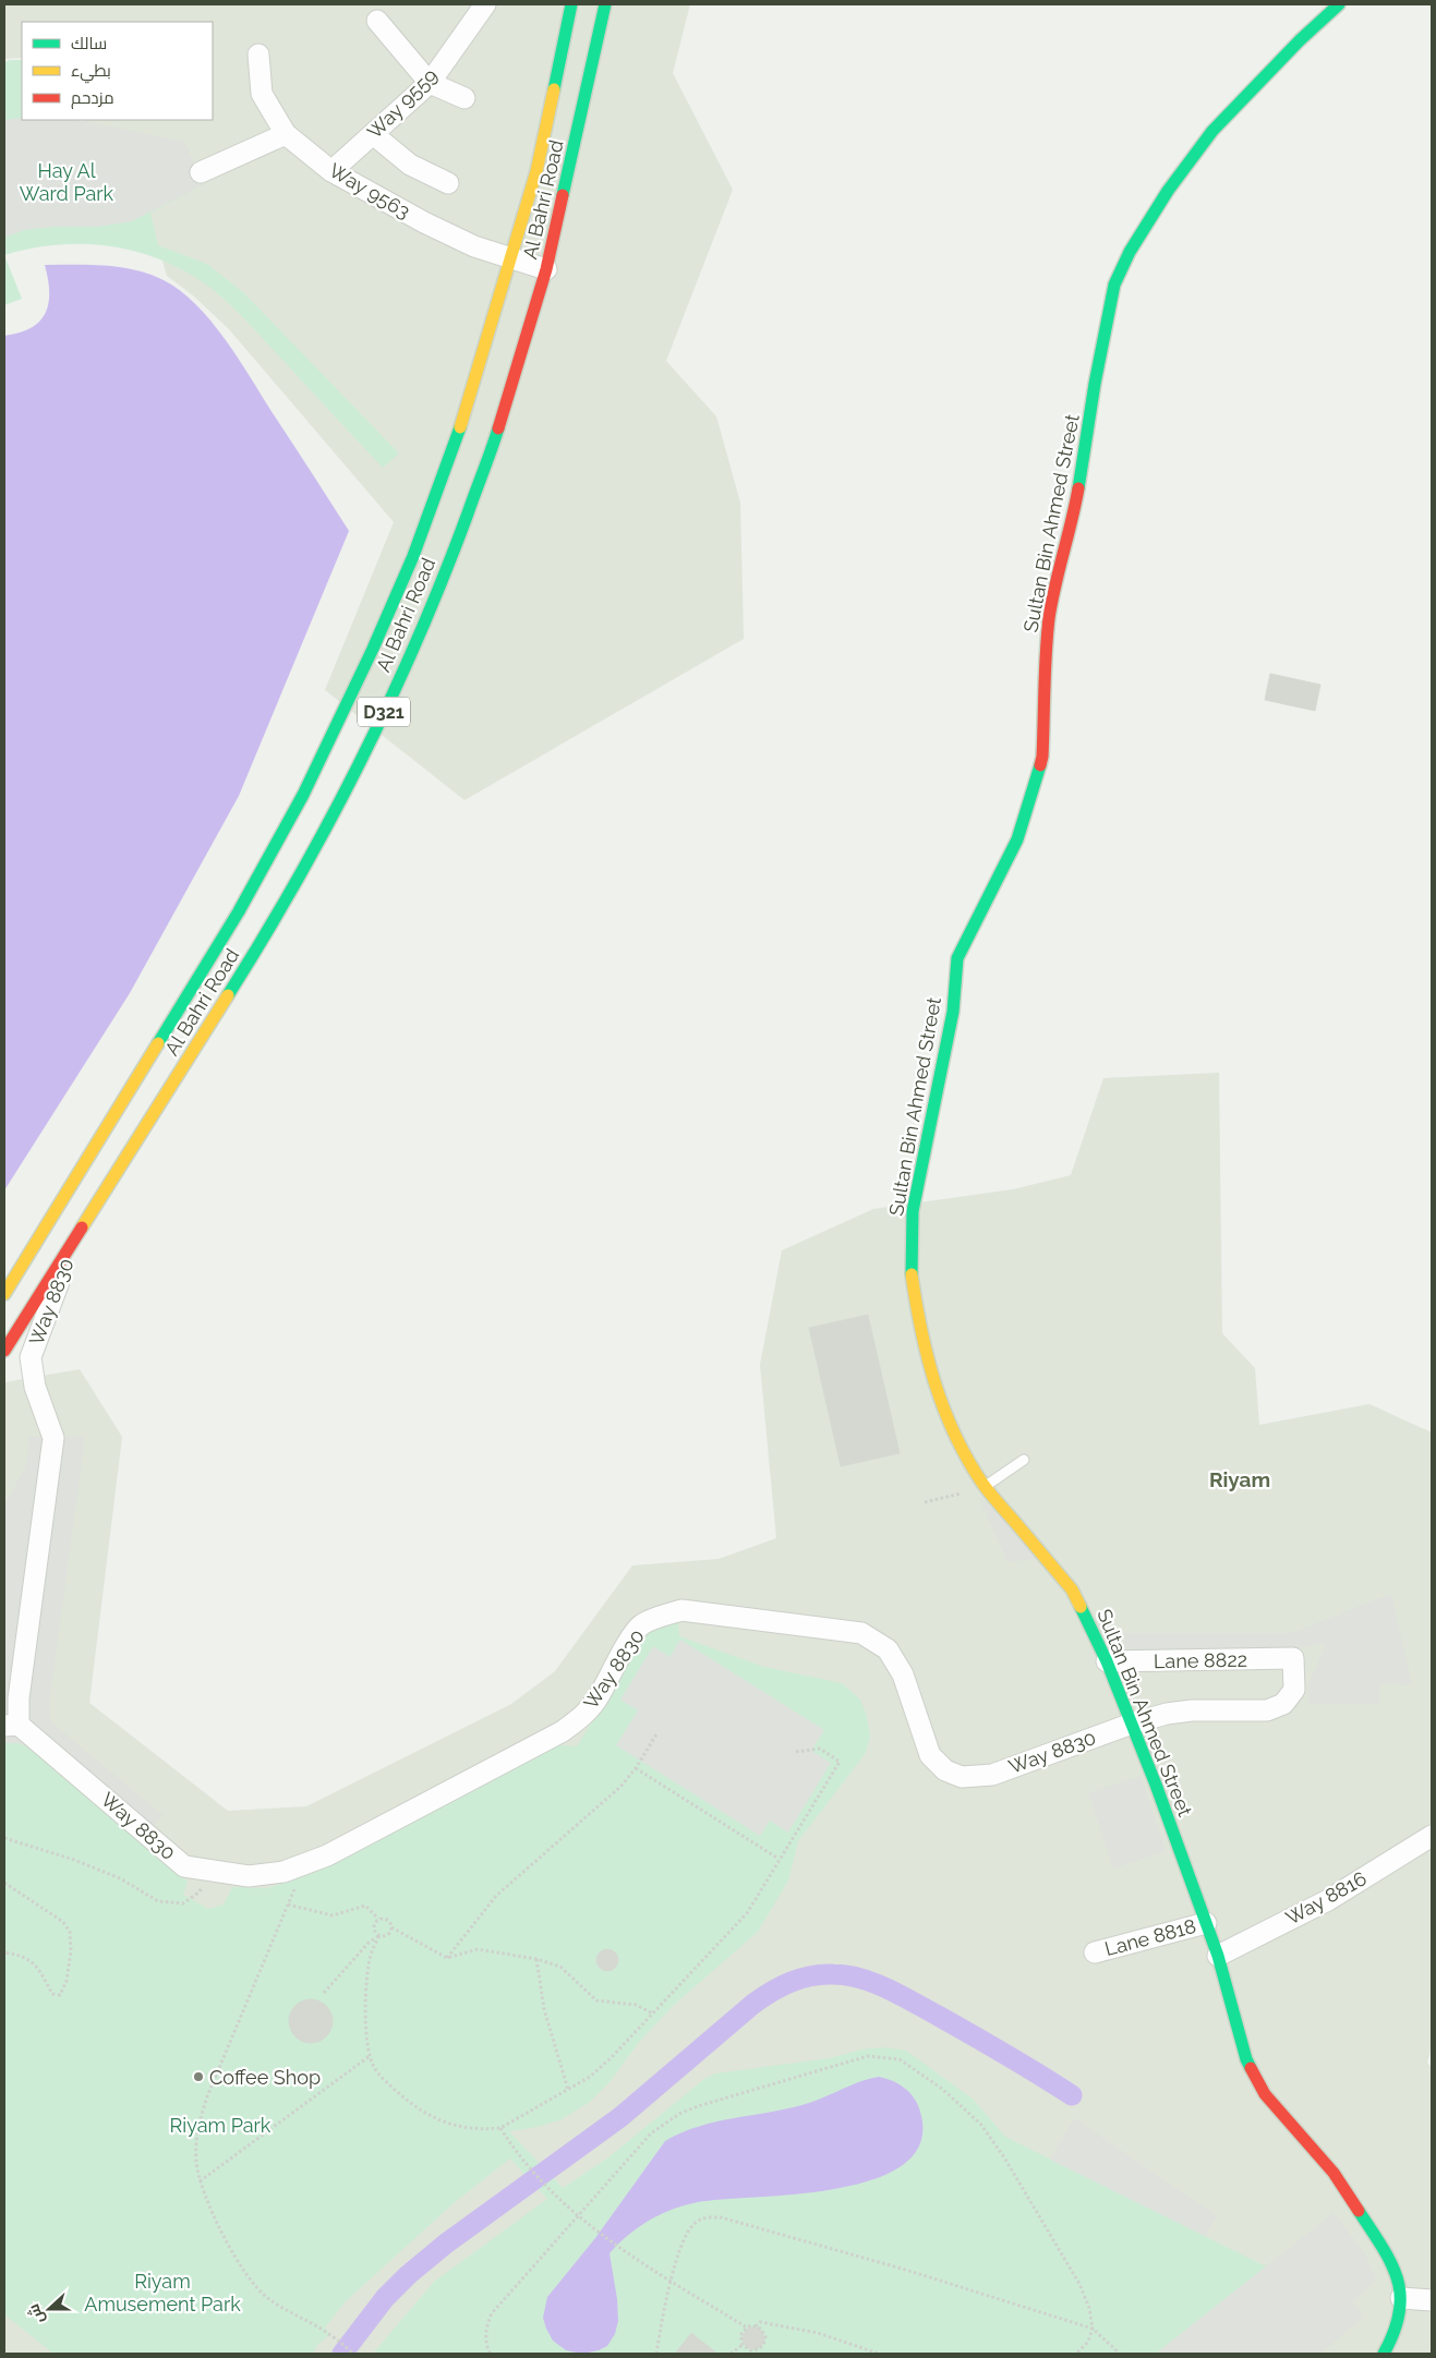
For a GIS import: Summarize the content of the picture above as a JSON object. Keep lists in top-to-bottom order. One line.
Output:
{"streets":{"main road":["Al Bahri Road","Sultan Bin Ahmed Street","D321"],"street":["Way 9559","Way 9563","Way 8830","Lane 8822","Way 8816","Lane 8818"]},"crossings":[["Way 9559","Way 9563"],["Way 9563","Al Bahri Road"],["Al Bahri Road","Way 8830"],["Sultan Bin Ahmed Street","Way 8830"],["Sultan Bin Ahmed Street","Lane 8822"],["Sultan Bin Ahmed Street","Way 8816"],["Sultan Bin Ahmed Street","Lane 8818"],["Way 8830","Lane 8822"]],"districts":["Riyam"],"parks":["Hay Al Ward Park","Riyam Park","Riyam Amusement Park"],"places":["Coffee Shop"],"legend":["سالك","بطيء","مزدحم"],"north":"left"}
